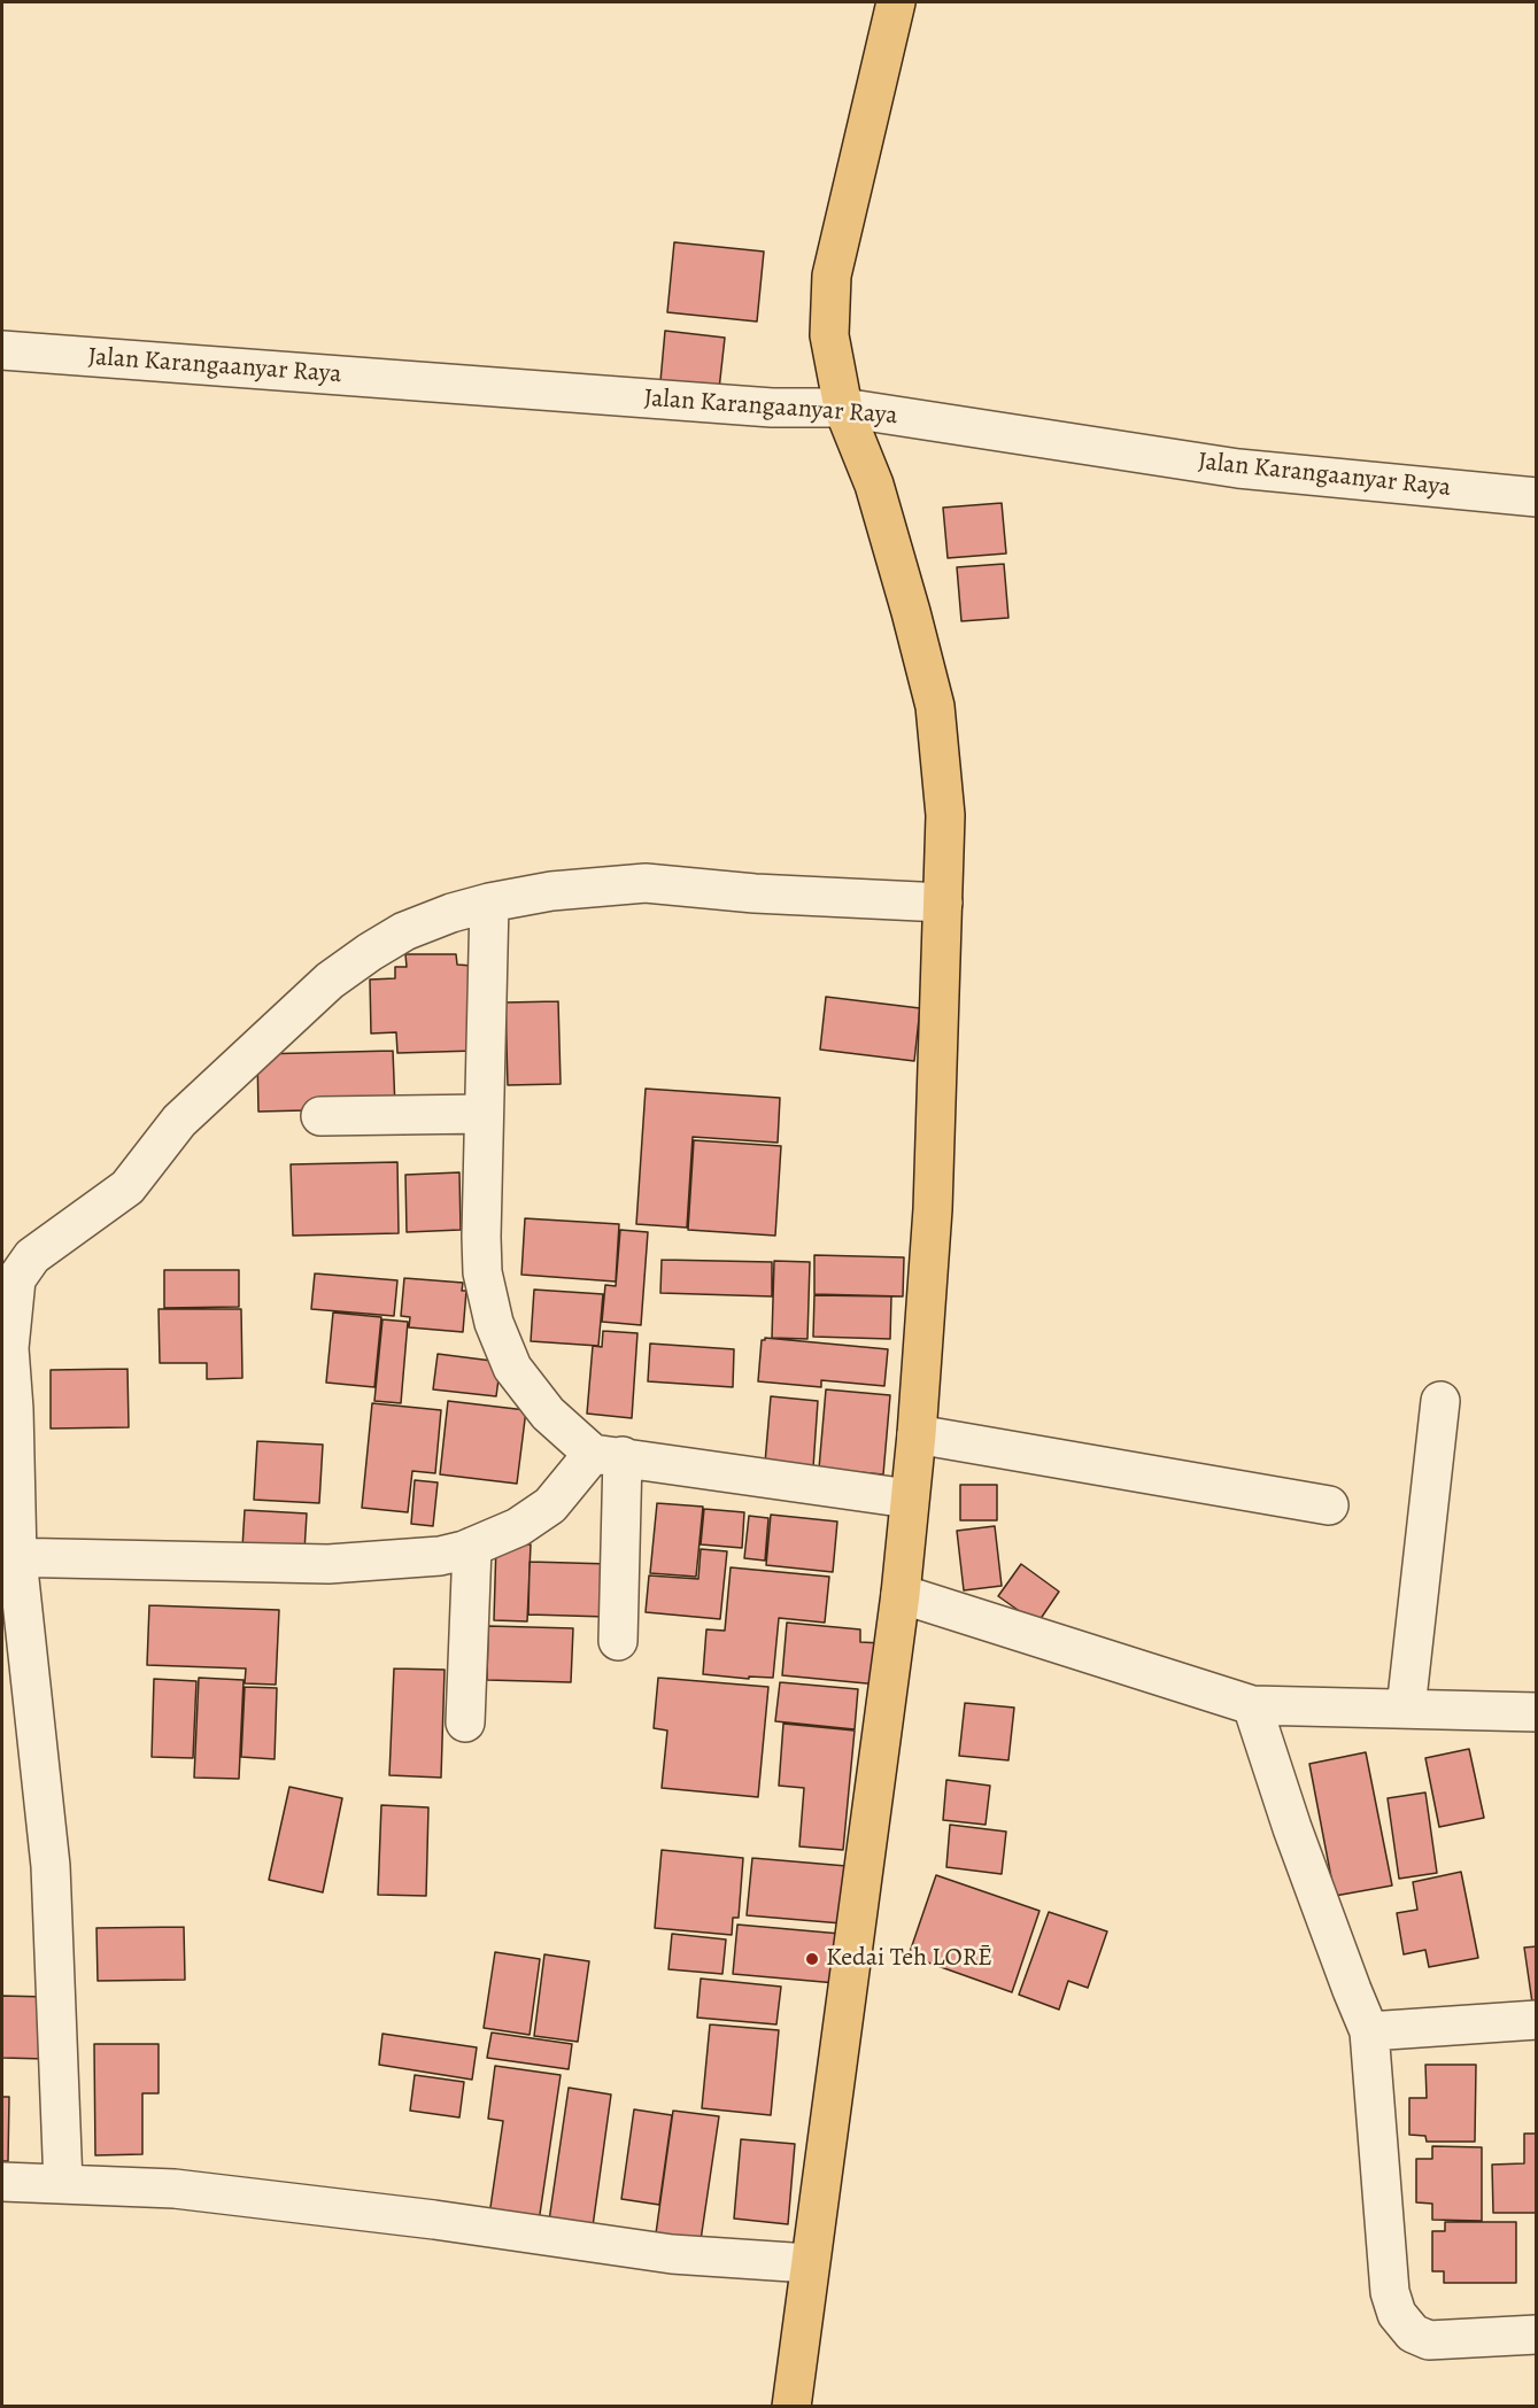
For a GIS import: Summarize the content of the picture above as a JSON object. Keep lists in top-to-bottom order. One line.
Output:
{"streets":{"street":["Jalan Karangaanyar Raya"]},"places":["Kedai Teh LORĒ"]}
